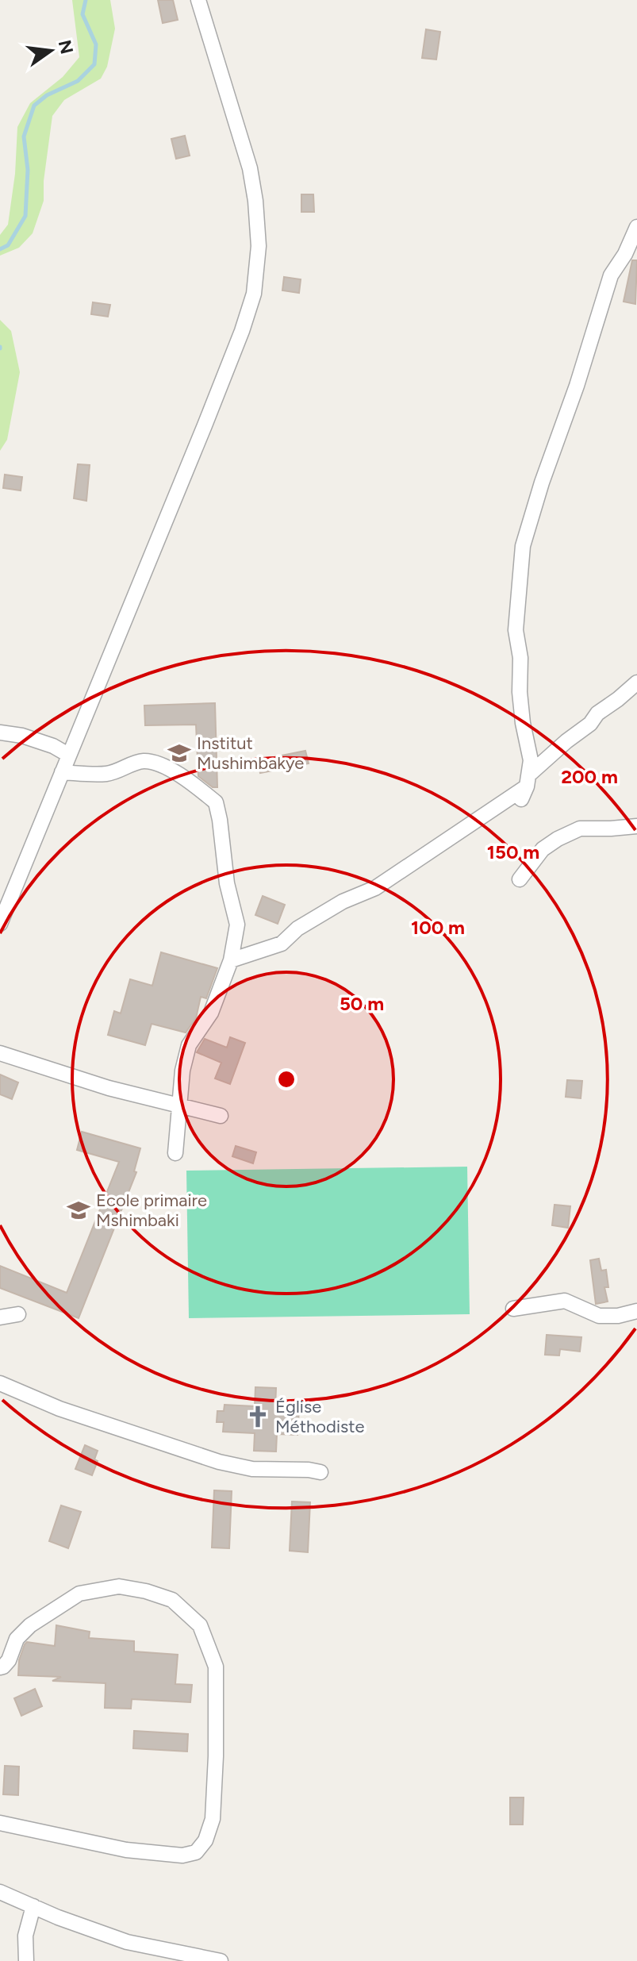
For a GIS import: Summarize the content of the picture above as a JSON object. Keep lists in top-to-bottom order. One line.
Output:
{"places":{"school or university":["Institut Mushimbakye","Ecole primaire Mshimbaki"],"church":["Église Méthodiste"]},"north":"right","rings":["200 m","150 m","100 m","50 m"]}
